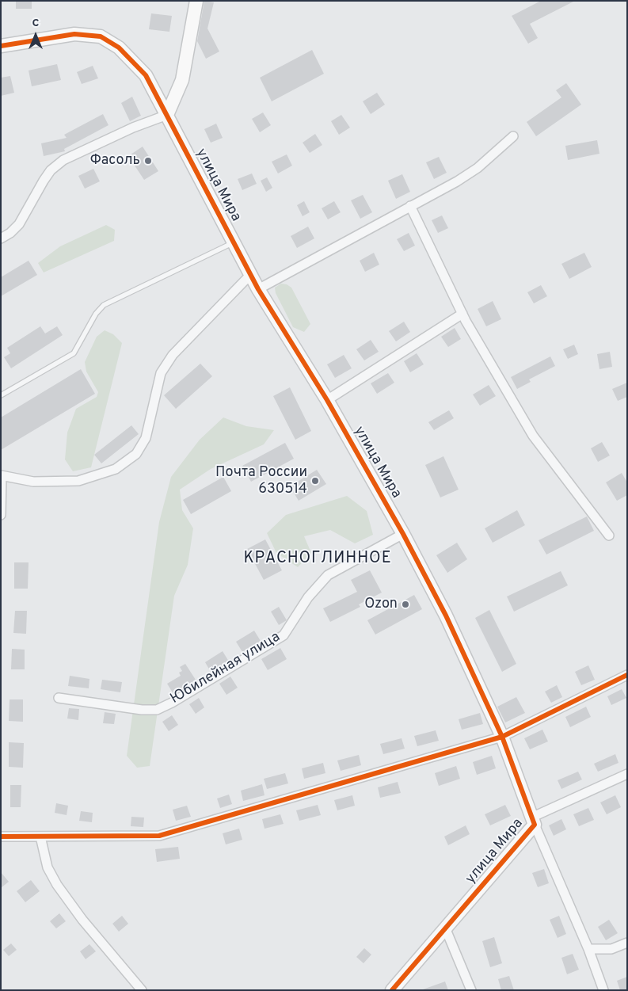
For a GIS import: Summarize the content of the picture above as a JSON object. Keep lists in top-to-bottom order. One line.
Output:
{"streets":{"street":["улица Мира","Юбилейная улица"]},"crossings":[["улица Мира","Юбилейная улица"]],"districts":["КРАСНОГЛИННОЕ"],"places":["Фасоль","Почта России 630514","Ozon"],"north":"top"}
